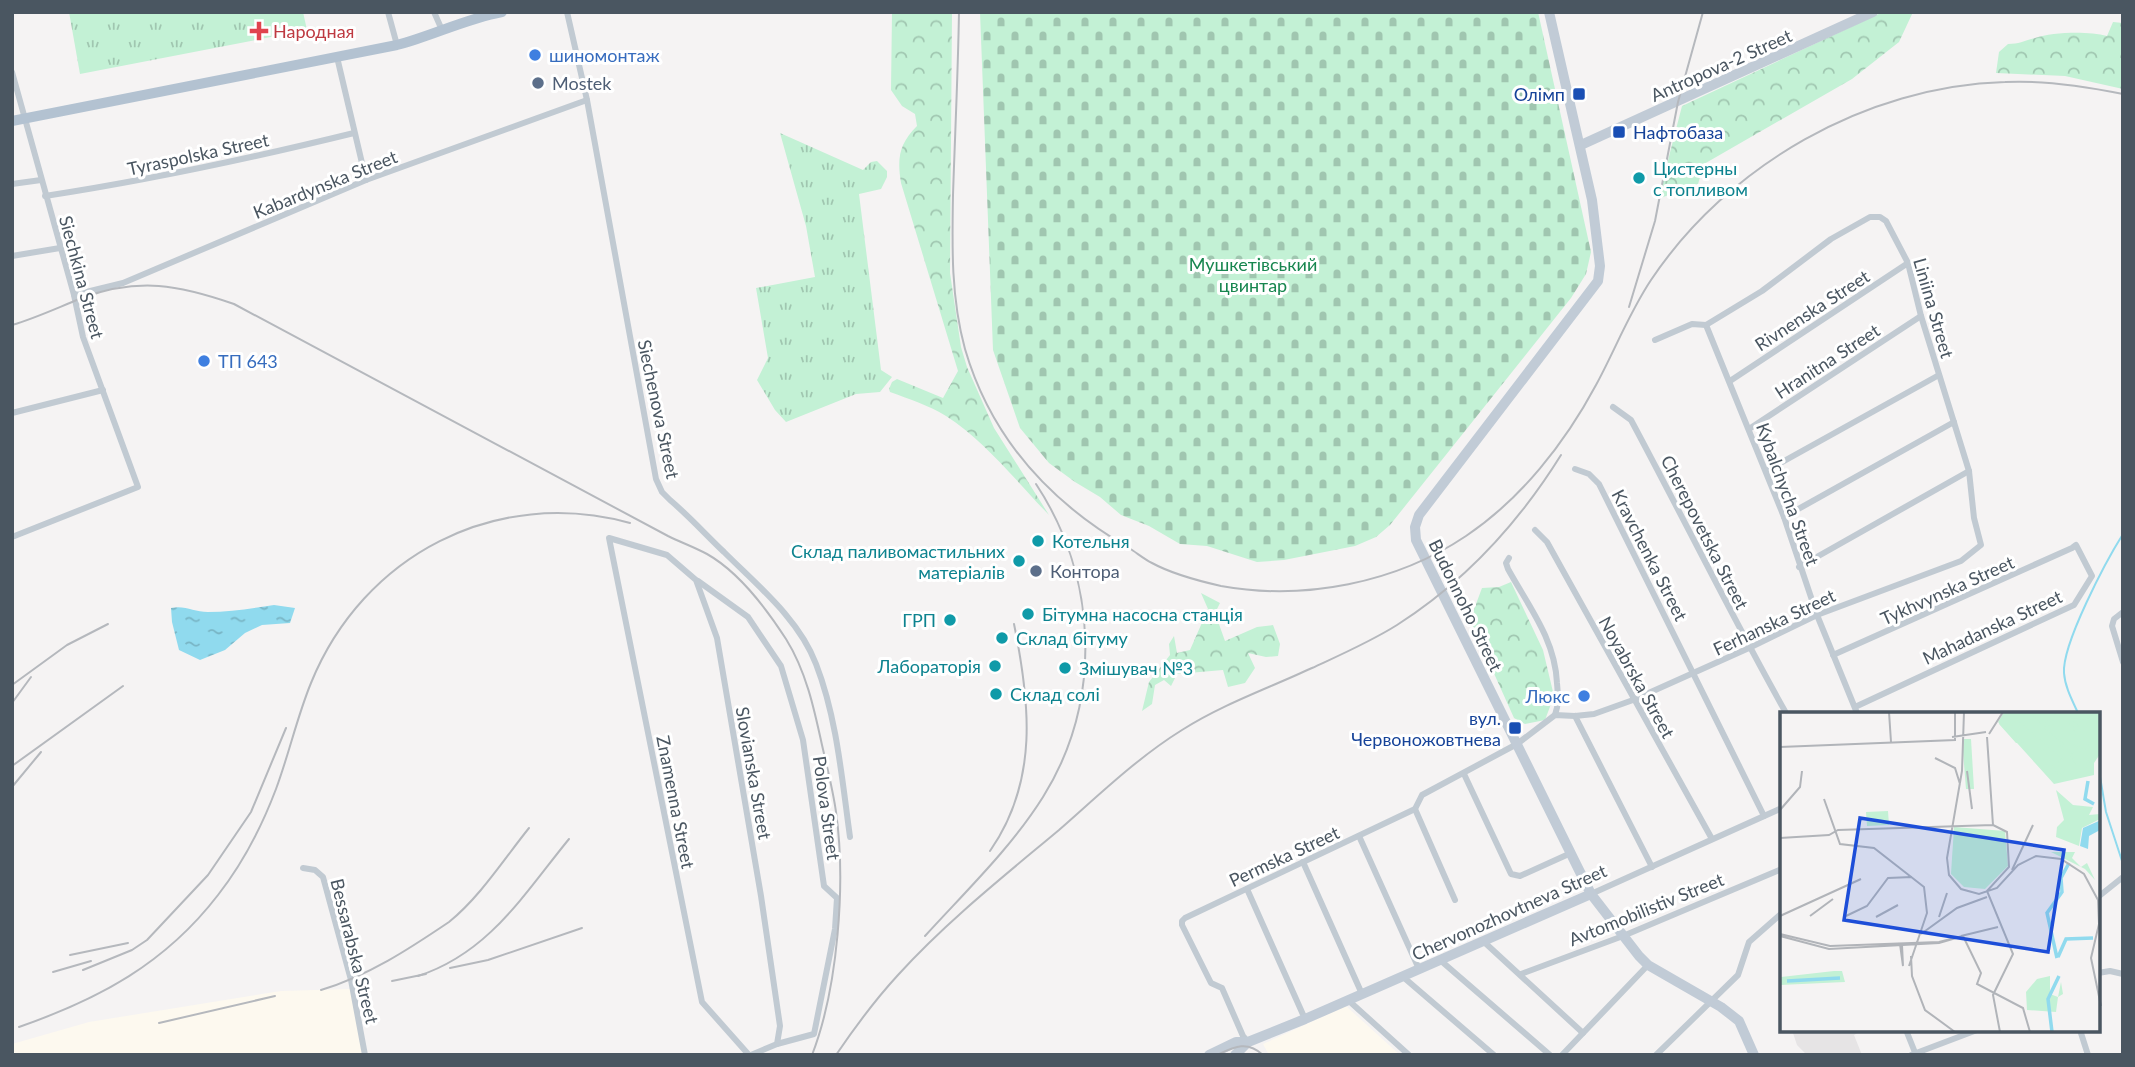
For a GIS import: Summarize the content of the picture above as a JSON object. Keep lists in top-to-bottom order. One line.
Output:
{"streets":{"main road":["Antropova-2 Street","Budonnoho Street","Chervonozhovtneva Street"],"street":["Tyraspolska Street","Kabardynska Street","Siechkina Street","Liniina Street","Rivnenska Street","Hranitna Street","Siechenova Street","Kybalchycha Street","Cherepovetska Street","Kravchenka Street","Tykhvynska Street","Ferhanska Street","Mahadanska Street","Noyabrska Street","Slovianska Street","Znamenna Street","Polova Street","Permska Street","Avtomobilistiv Street","Bessarabska Street"]},"crossings":[["Antropova-2 Street","Budonnoho Street"],["Tyraspolska Street","Siechkina Street"],["Kabardynska Street","Siechkina Street"],["Kabardynska Street","Siechenova Street"],["Liniina Street","Rivnenska Street"],["Liniina Street","Hranitna Street"],["Liniina Street","Kybalchycha Street"],["Liniina Street","Ferhanska Street"],["Rivnenska Street","Kybalchycha Street"],["Hranitna Street","Kybalchycha Street"],["Kybalchycha Street","Tykhvynska Street"],["Kybalchycha Street","Ferhanska Street"],["Kybalchycha Street","Mahadanska Street"],["Cherepovetska Street","Ferhanska Street"],["Kravchenka Street","Ferhanska Street"],["Kravchenka Street","Chervonozhovtneva Street"],["Tykhvynska Street","Mahadanska Street"],["Budonnoho Street","Permska Street"],["Budonnoho Street","Avtomobilistiv Street"],["Budonnoho Street","Chervonozhovtneva Street"],["Ferhanska Street","Noyabrska Street"],["Noyabrska Street","Chervonozhovtneva Street"],["Slovianska Street","Znamenna Street"],["Slovianska Street","Polova Street"],["Znamenna Street","Polova Street"],["Permska Street","Chervonozhovtneva Street"]],"parks":["Мушкетівський цвинтар"],"places":{"health":["Народная"],"other":["шиномонтаж","Mostek","Цистерны с топливом","ТП 643","Котельня","Склад паливомастильних матеріалів","Контора","Бітумна насосна станція","ГРП","Склад бітуму","Лабораторія","Змішувач №3","Склад солі","Люкс"],"transit":["Олімп","Нафтобаза","вул. Червоножовтнева"]}}
